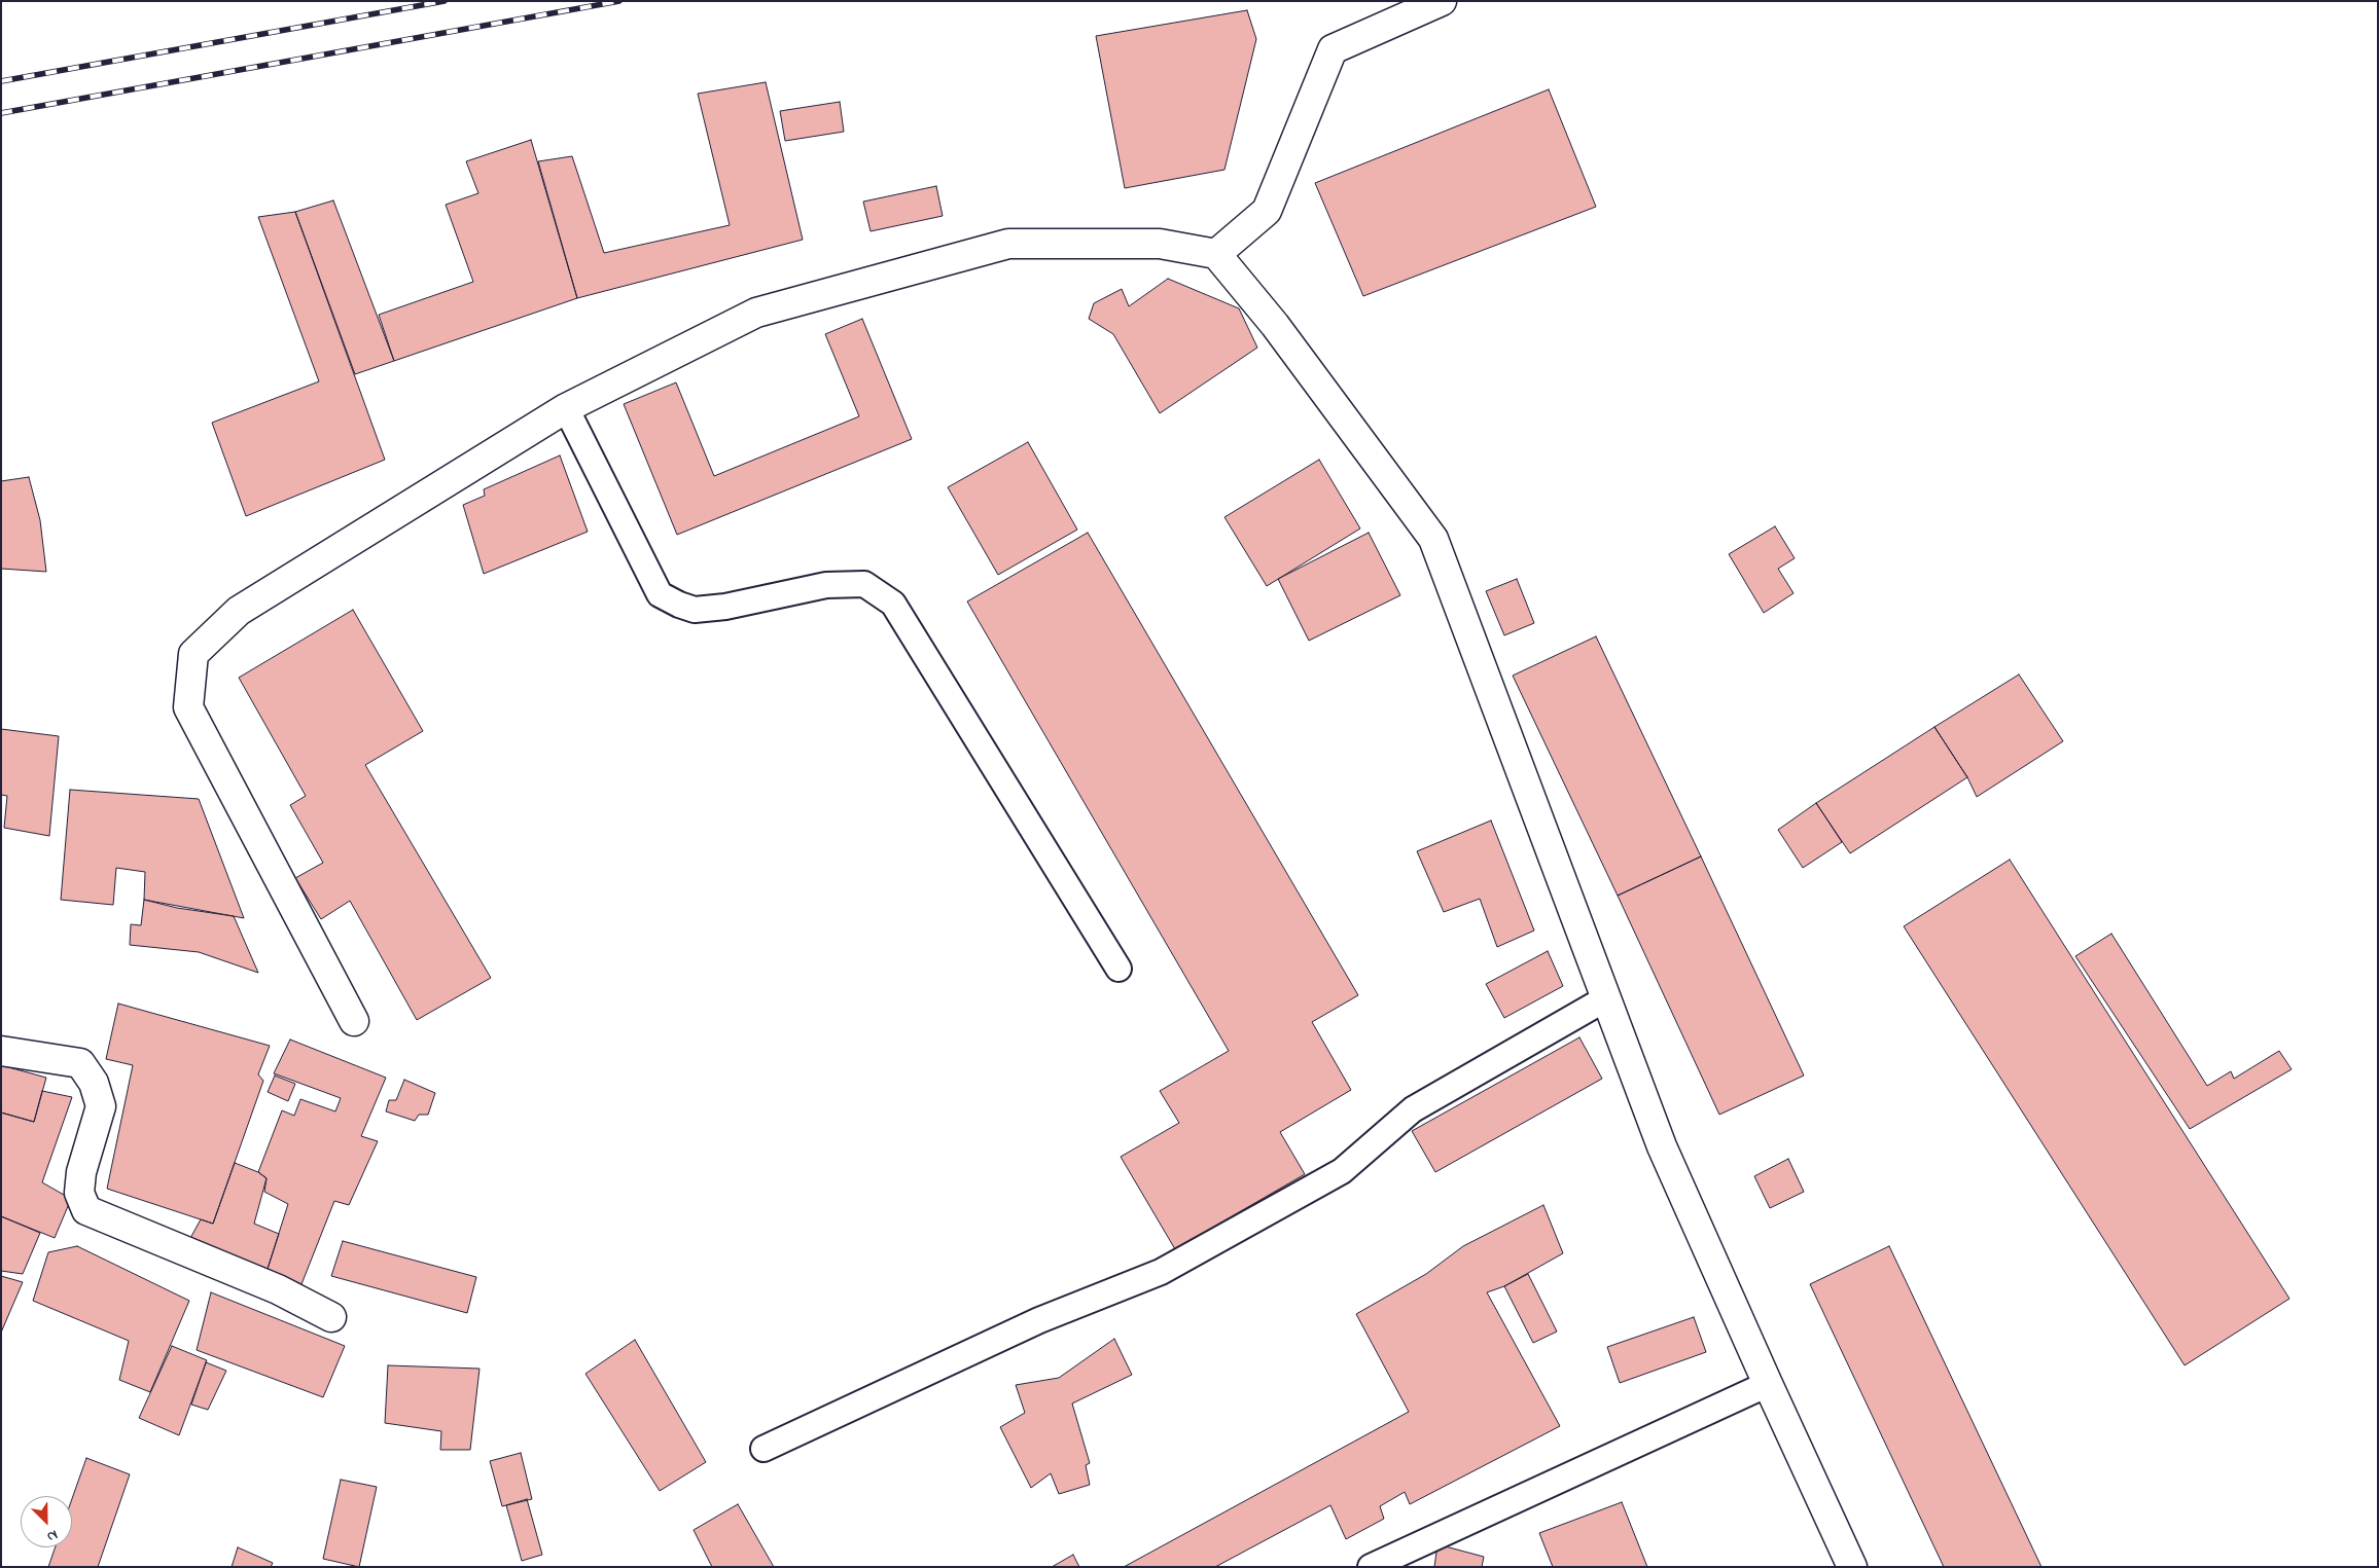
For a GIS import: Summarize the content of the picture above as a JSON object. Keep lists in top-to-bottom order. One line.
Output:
{"north":"bottom right"}
